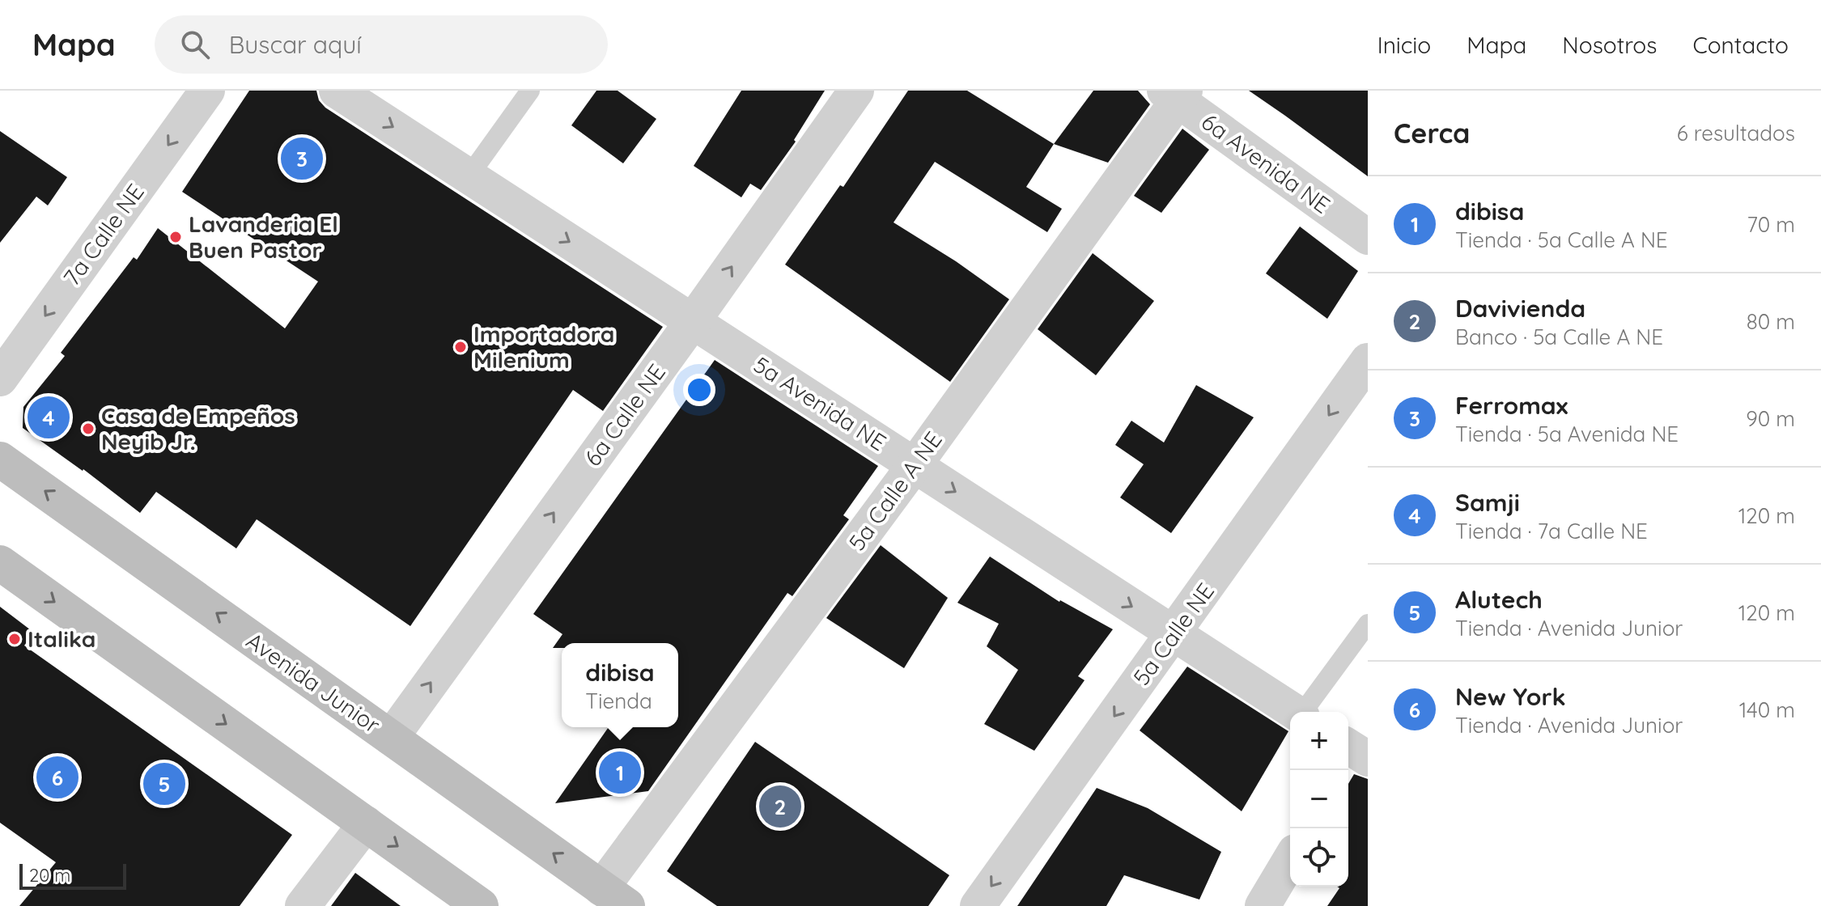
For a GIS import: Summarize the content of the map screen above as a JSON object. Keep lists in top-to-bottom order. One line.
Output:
{"streets":{"main road":["Avenida Junior"],"street":["6a Avenida NE","7a Calle NE","5a Avenida NE","6a Calle NE","5a Calle A NE","5a Calle NE"]},"crossings":[["6a Avenida NE","5a Calle A NE"],["5a Avenida NE","6a Calle NE"],["5a Avenida NE","5a Calle A NE"],["5a Avenida NE","5a Calle NE"],["6a Calle NE","Avenida Junior"],["5a Calle A NE","Avenida Junior"]],"one_way":["7a Calle NE","5a Avenida NE","6a Calle NE","5a Calle NE"],"places":["Lavanderia El Buen Pastor","Importadora Milenium","Casa de Empeños Neyib Jr.","Italika"],"scale_bar":"20 m","page":{"header":"Mapa","search":"Buscar aquí","nav":["Inicio","Mapa","Nosotros","Contacto"],"heading":["Cerca","6 resultados"],"pins":["3","4","1","6","5","2"],"list":[{"mark":"1","name":"dibisa","note":"Tienda · 5a Calle A NE","value":"70 m"},{"mark":"2","name":"Davivienda","note":"Banco · 5a Calle A NE","value":"80 m"},{"mark":"3","name":"Ferromax","note":"Tienda · 5a Avenida NE","value":"90 m"},{"mark":"4","name":"Samji","note":"Tienda · 7a Calle NE","value":"120 m"},{"mark":"5","name":"Alutech","note":"Tienda · Avenida Junior","value":"120 m"},{"mark":"6","name":"New York","note":"Tienda · Avenida Junior","value":"140 m"}],"popup":["dibisa","Tienda"],"map_buttons":["+","−"],"scale":"20 m"}}
